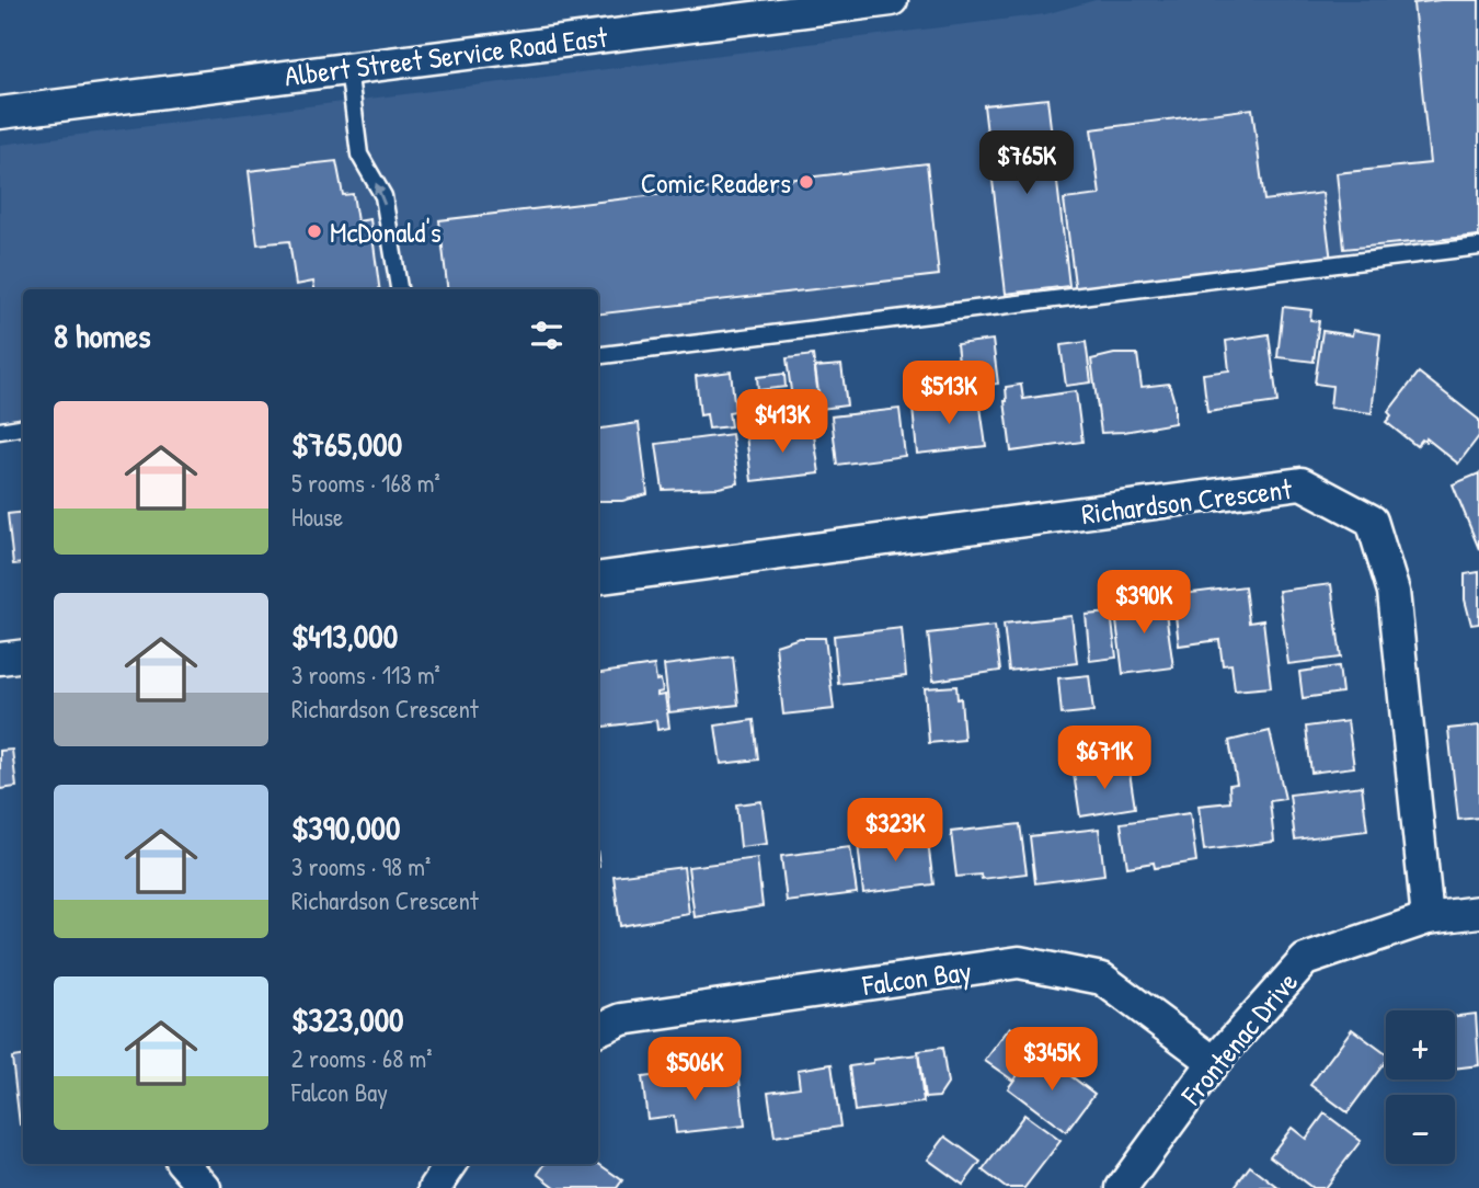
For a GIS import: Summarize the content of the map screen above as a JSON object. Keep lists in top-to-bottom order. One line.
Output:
{"streets":{"street":["Albert Street Service Road East","Richardson Crescent","Falcon Bay","Frontenac Drive"]},"crossings":[["Richardson Crescent","Frontenac Drive"],["Falcon Bay","Frontenac Drive"]],"places":["Comic Readers","McDonald's"],"page":{"price":["$765K","$513K","$413K","$390K","$671K","$323K","$345K","$506K"],"heading":"8 homes","list":[{"name":"$765,000","note":"5 rooms · 168 m² · House"},{"name":"$413,000","note":"3 rooms · 113 m² · Richardson Crescent"},{"name":"$390,000","note":"3 rooms · 98 m² · Richardson Crescent"},{"name":"$323,000","note":"2 rooms · 68 m² · Falcon Bay"}],"map_buttons":["+","−"]}}
